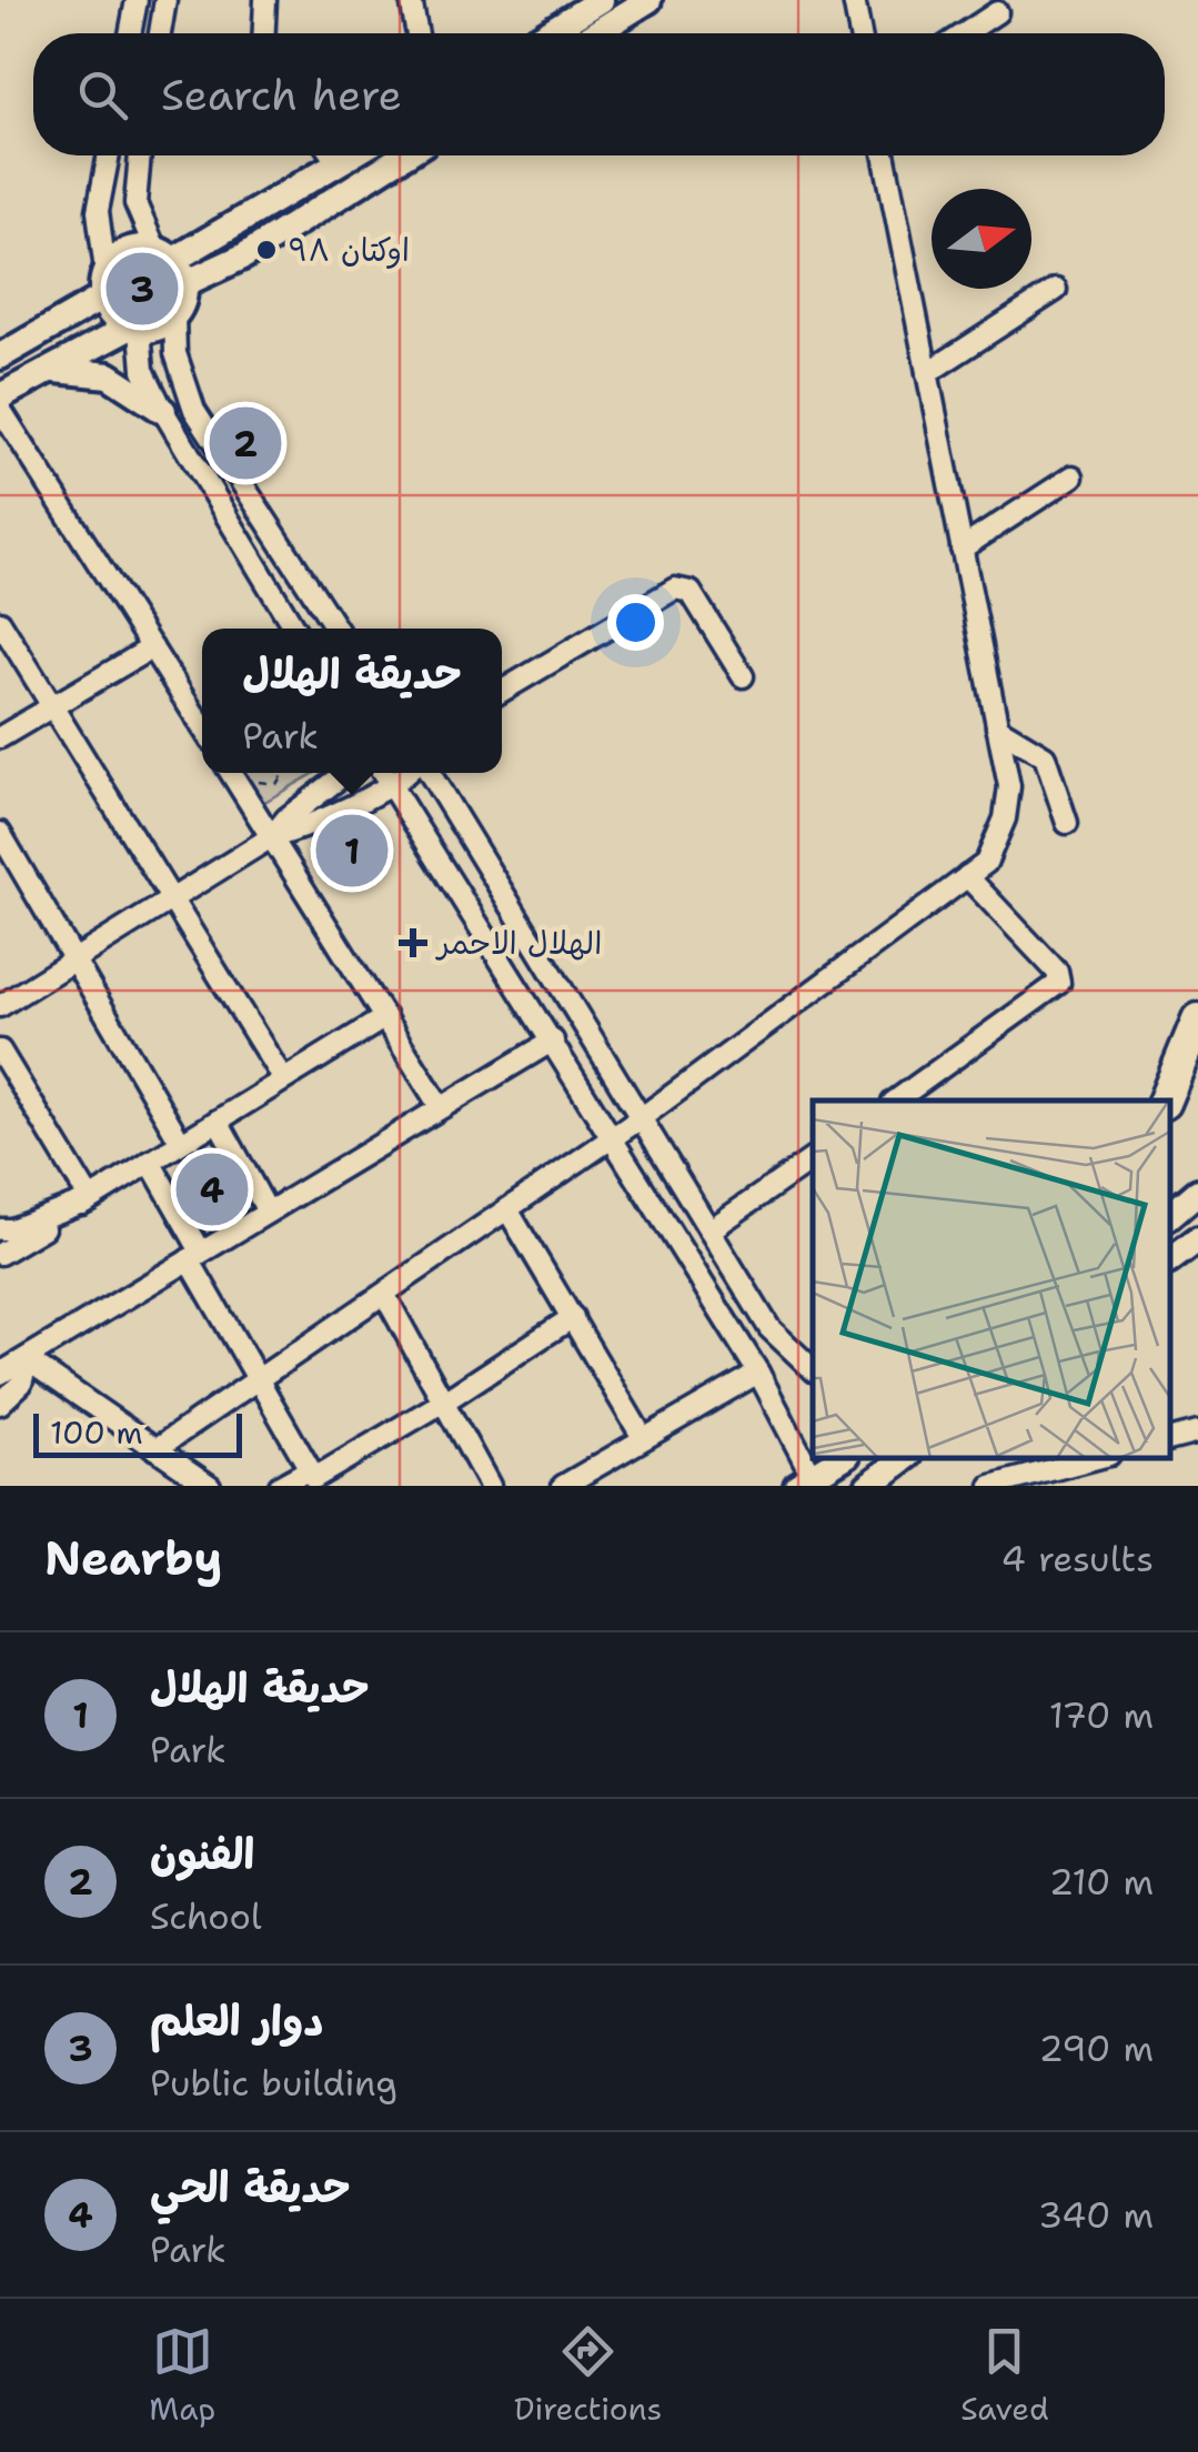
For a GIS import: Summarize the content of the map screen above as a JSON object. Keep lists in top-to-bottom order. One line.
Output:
{"places":{"other":["اوكتان ٩٨"],"health":["الهلال الاحمر"]},"scale_bar":"100 m","north":"right","page":{"search":"Search here","pins":["3","2","1","4"],"popup":["حديقة الهلال","Park"],"scale":"100 m","heading":["Nearby","4 results"],"list":[{"mark":"1","name":"حديقة الهلال","note":"Park","value":"170 m"},{"mark":"2","name":"الفنون","note":"School","value":"210 m"},{"mark":"3","name":"دوار العلم","note":"Public building","value":"290 m"},{"mark":"4","name":"حديقة الحي","note":"Park","value":"340 m"}],"nav":["Map","Directions","Saved"]}}
